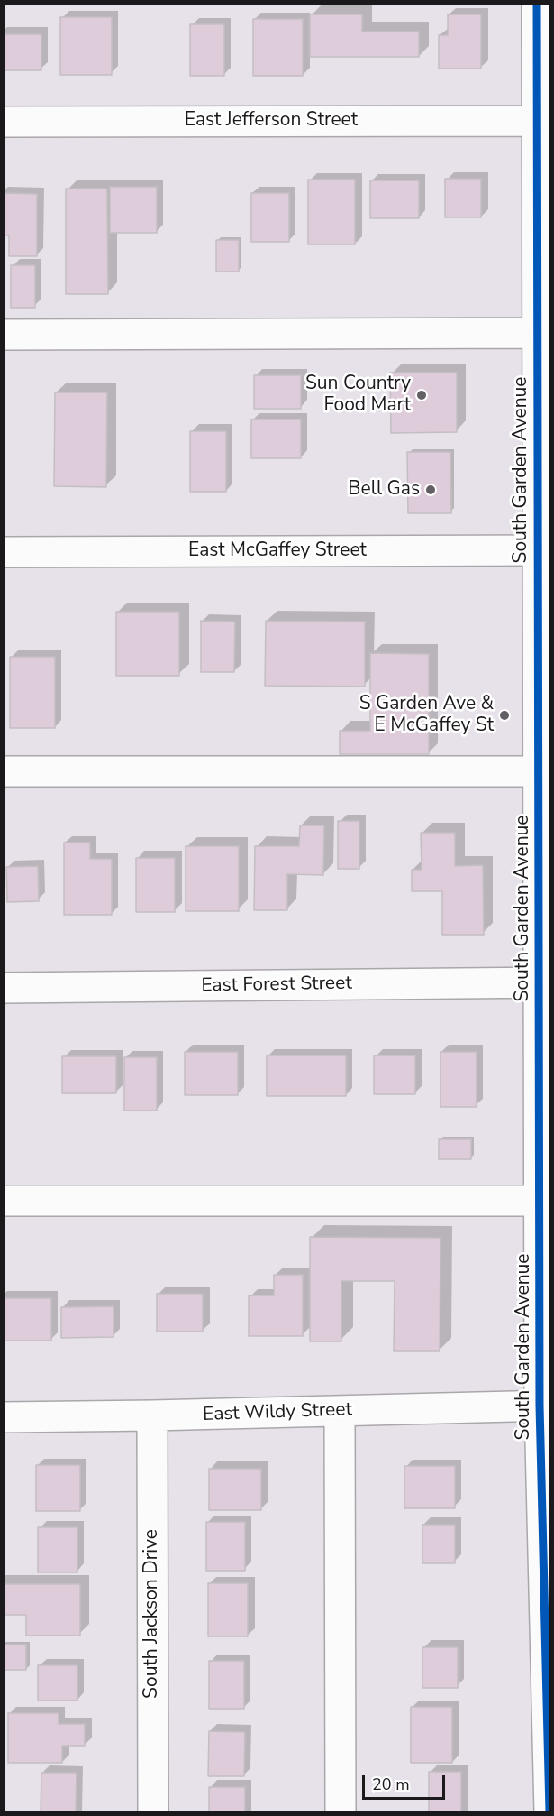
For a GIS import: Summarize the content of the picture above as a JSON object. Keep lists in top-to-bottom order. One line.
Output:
{"streets":{"street":["East Jefferson Street","South Garden Avenue","East McGaffey Street","East Forest Street","East Wildy Street","South Jackson Drive"]},"crossings":[["East Jefferson Street","South Garden Avenue"],["South Garden Avenue","East McGaffey Street"],["South Garden Avenue","East Forest Street"],["South Garden Avenue","East Wildy Street"],["East Wildy Street","South Jackson Drive"]],"places":["Sun Country Food Mart","Bell Gas","S Garden Ave & E McGaffey St"],"scale_bar":"20 m"}
